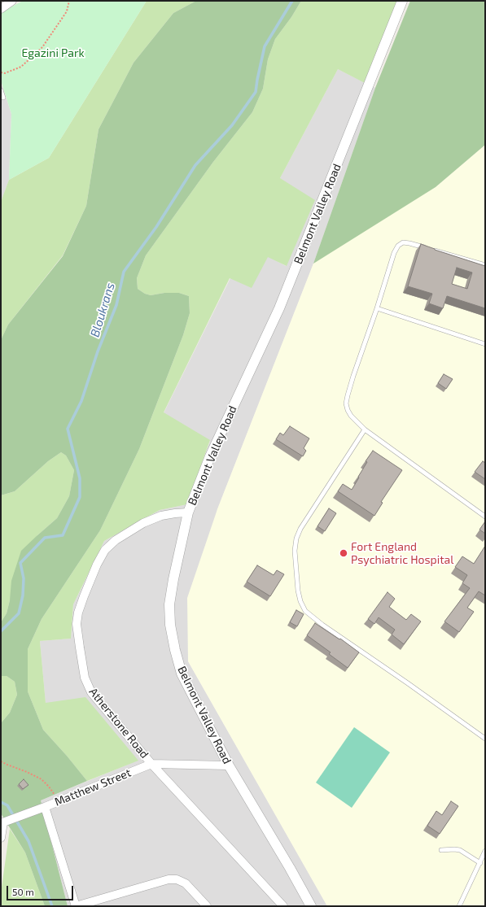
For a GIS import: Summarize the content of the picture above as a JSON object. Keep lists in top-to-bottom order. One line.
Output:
{"streets":{"street":["Belmont Valley Road","Atherstone Road","Matthew Street"]},"crossings":[["Belmont Valley Road","Atherstone Road"],["Belmont Valley Road","Matthew Street"],["Atherstone Road","Matthew Street"]],"water":["Bloukrans"],"parks":["Egazini Park"],"places":["Fort England Psychiatric Hospital"],"scale_bar":"50 m"}
